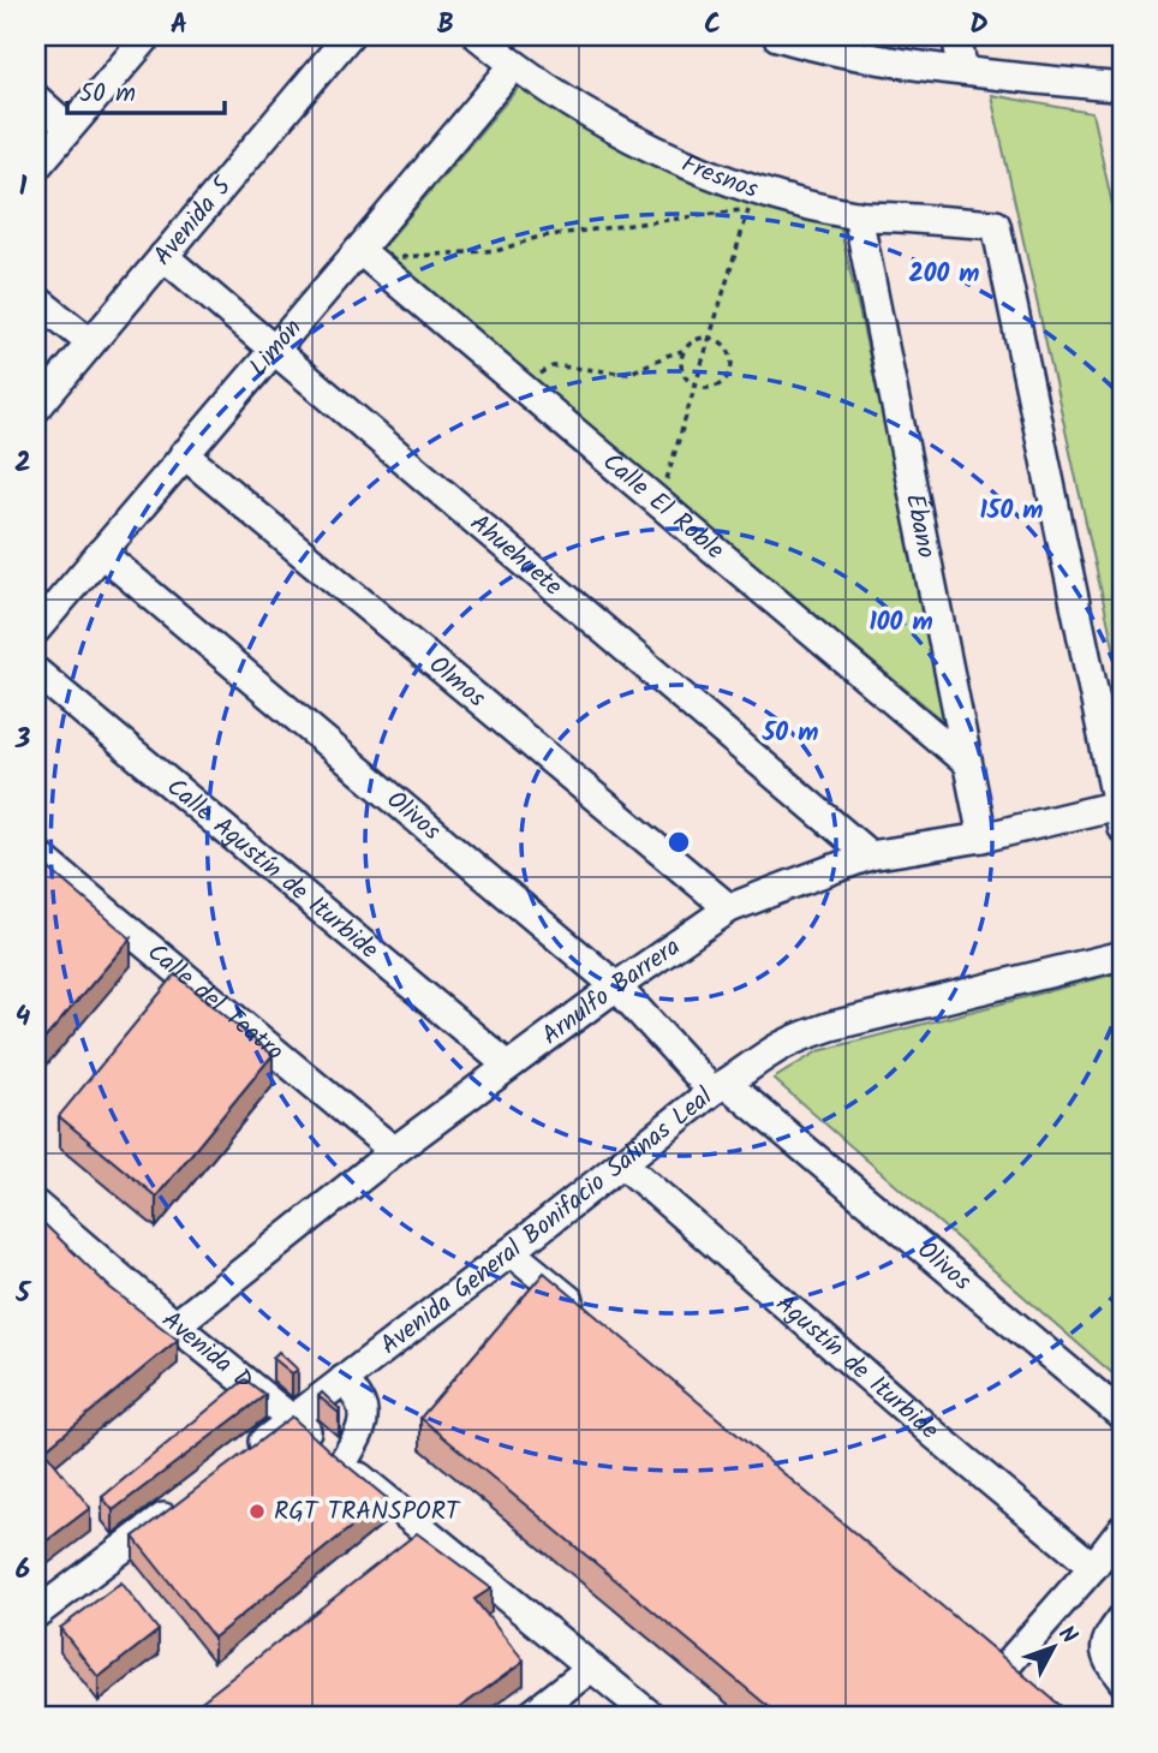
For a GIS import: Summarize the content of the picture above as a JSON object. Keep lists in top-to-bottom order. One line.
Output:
{"streets":{"street":["Fresnos","Avenida 5","Limón","Calle El Roble","Ébano","Ahuehuete","Olmos","Olivos","Calle Agustín de Iturbide","Arnulfo Barrera","Calle del Teatro","Avenida General Bonifacio Salinas Leal","Avenida D","Agustín de Iturbide"]},"crossings":[["Fresnos","Limón"],["Fresnos","Ébano"],["Fresnos","Arnulfo Barrera"],["Avenida 5","Ahuehuete"],["Limón","Calle El Roble"],["Limón","Ahuehuete"],["Limón","Olmos"],["Limón","Olivos"],["Calle El Roble","Ébano"],["Ébano","Arnulfo Barrera"],["Ahuehuete","Arnulfo Barrera"],["Olmos","Arnulfo Barrera"],["Olivos","Arnulfo Barrera"],["Olivos","Avenida General Bonifacio Salinas Leal"],["Calle Agustín de Iturbide","Arnulfo Barrera"],["Arnulfo Barrera","Calle del Teatro"],["Arnulfo Barrera","Avenida D"],["Avenida General Bonifacio Salinas Leal","Avenida D"],["Avenida General Bonifacio Salinas Leal","Agustín de Iturbide"]],"places":["RGT TRANSPORT"],"scale_bar":"50 m","north":"top right","grid":{"columns":["A","B","C","D"],"rows":["1","2","3","4","5","6"]},"rings":["200 m","150 m","100 m","50 m"]}
